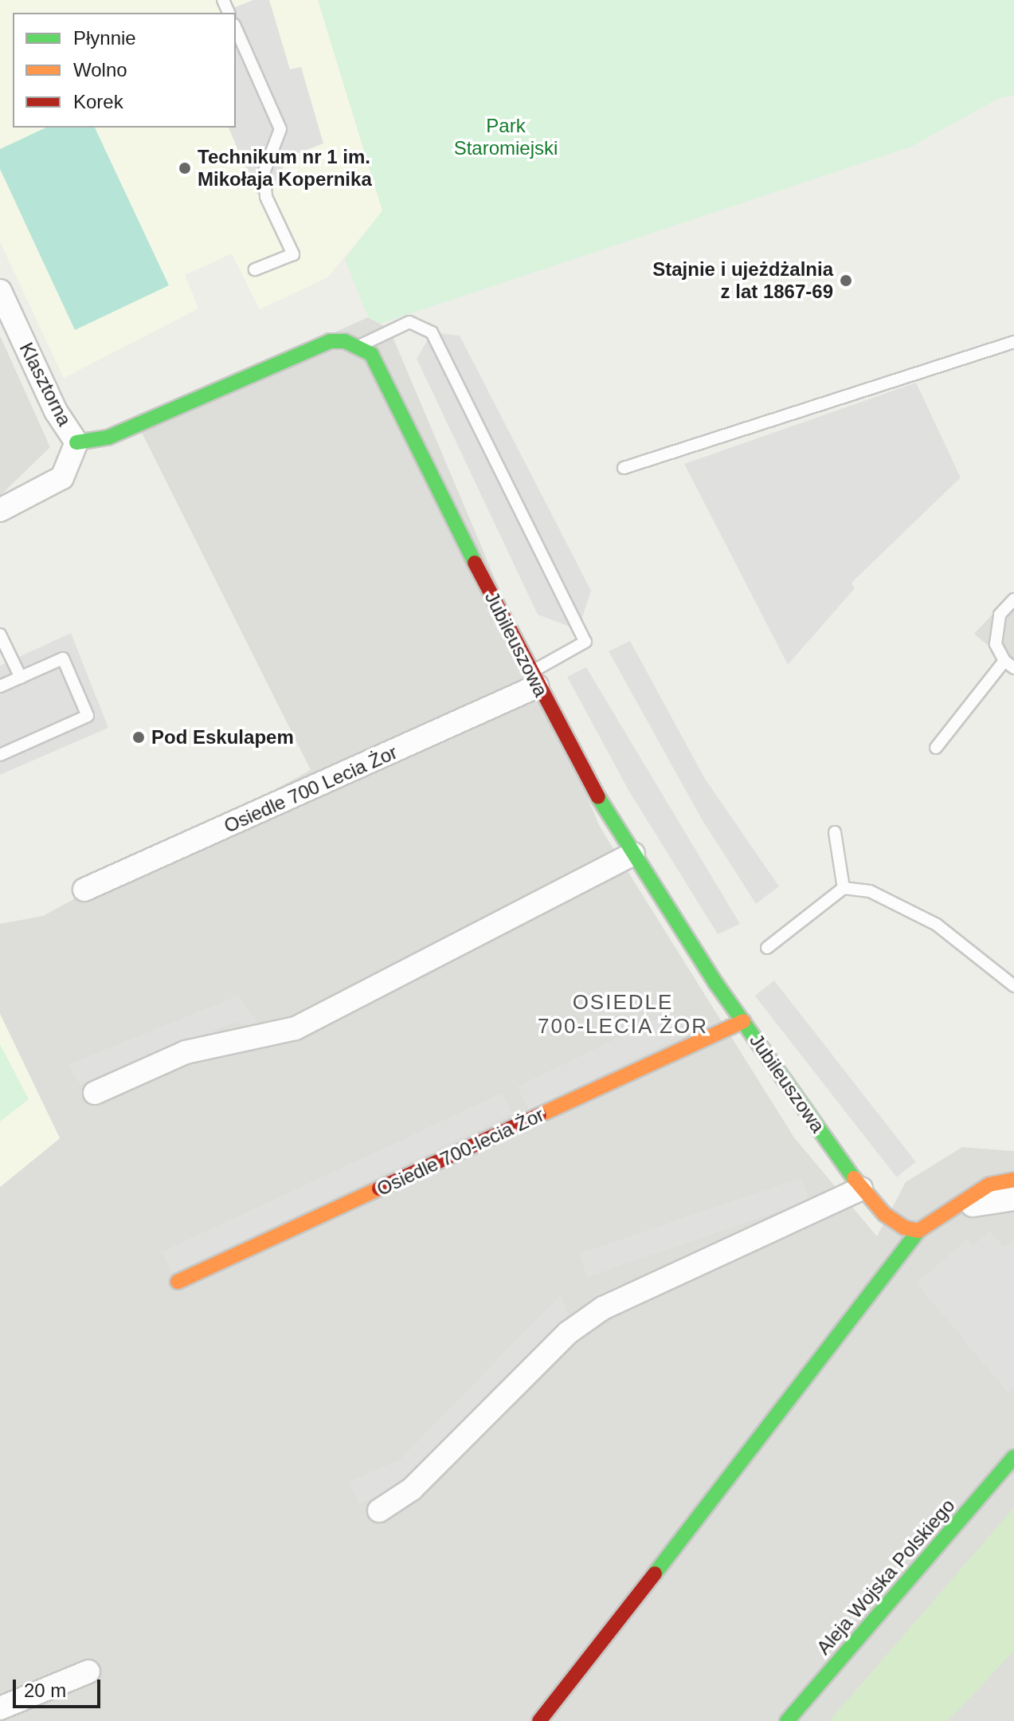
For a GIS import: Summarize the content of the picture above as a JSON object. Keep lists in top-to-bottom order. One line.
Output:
{"streets":{"street":["Klasztorna","Jubileuszowa","Osiedle 700 Lecia Żor","Osiedle 700-lecia Żor","Aleja Wojska Polskiego"]},"crossings":[["Jubileuszowa","Osiedle 700 Lecia Żor"],["Jubileuszowa","Osiedle 700-lecia Żor"]],"districts":["OSIEDLE 700-LECIA ŻOR"],"parks":["Park Staromiejski"],"places":["Technikum nr 1 im. Mikołaja Kopernika","Stajnie i ujeżdżalnia z lat 1867-69","Pod Eskulapem"],"legend":["Płynnie","Wolno","Korek"],"scale_bar":"20 m"}
